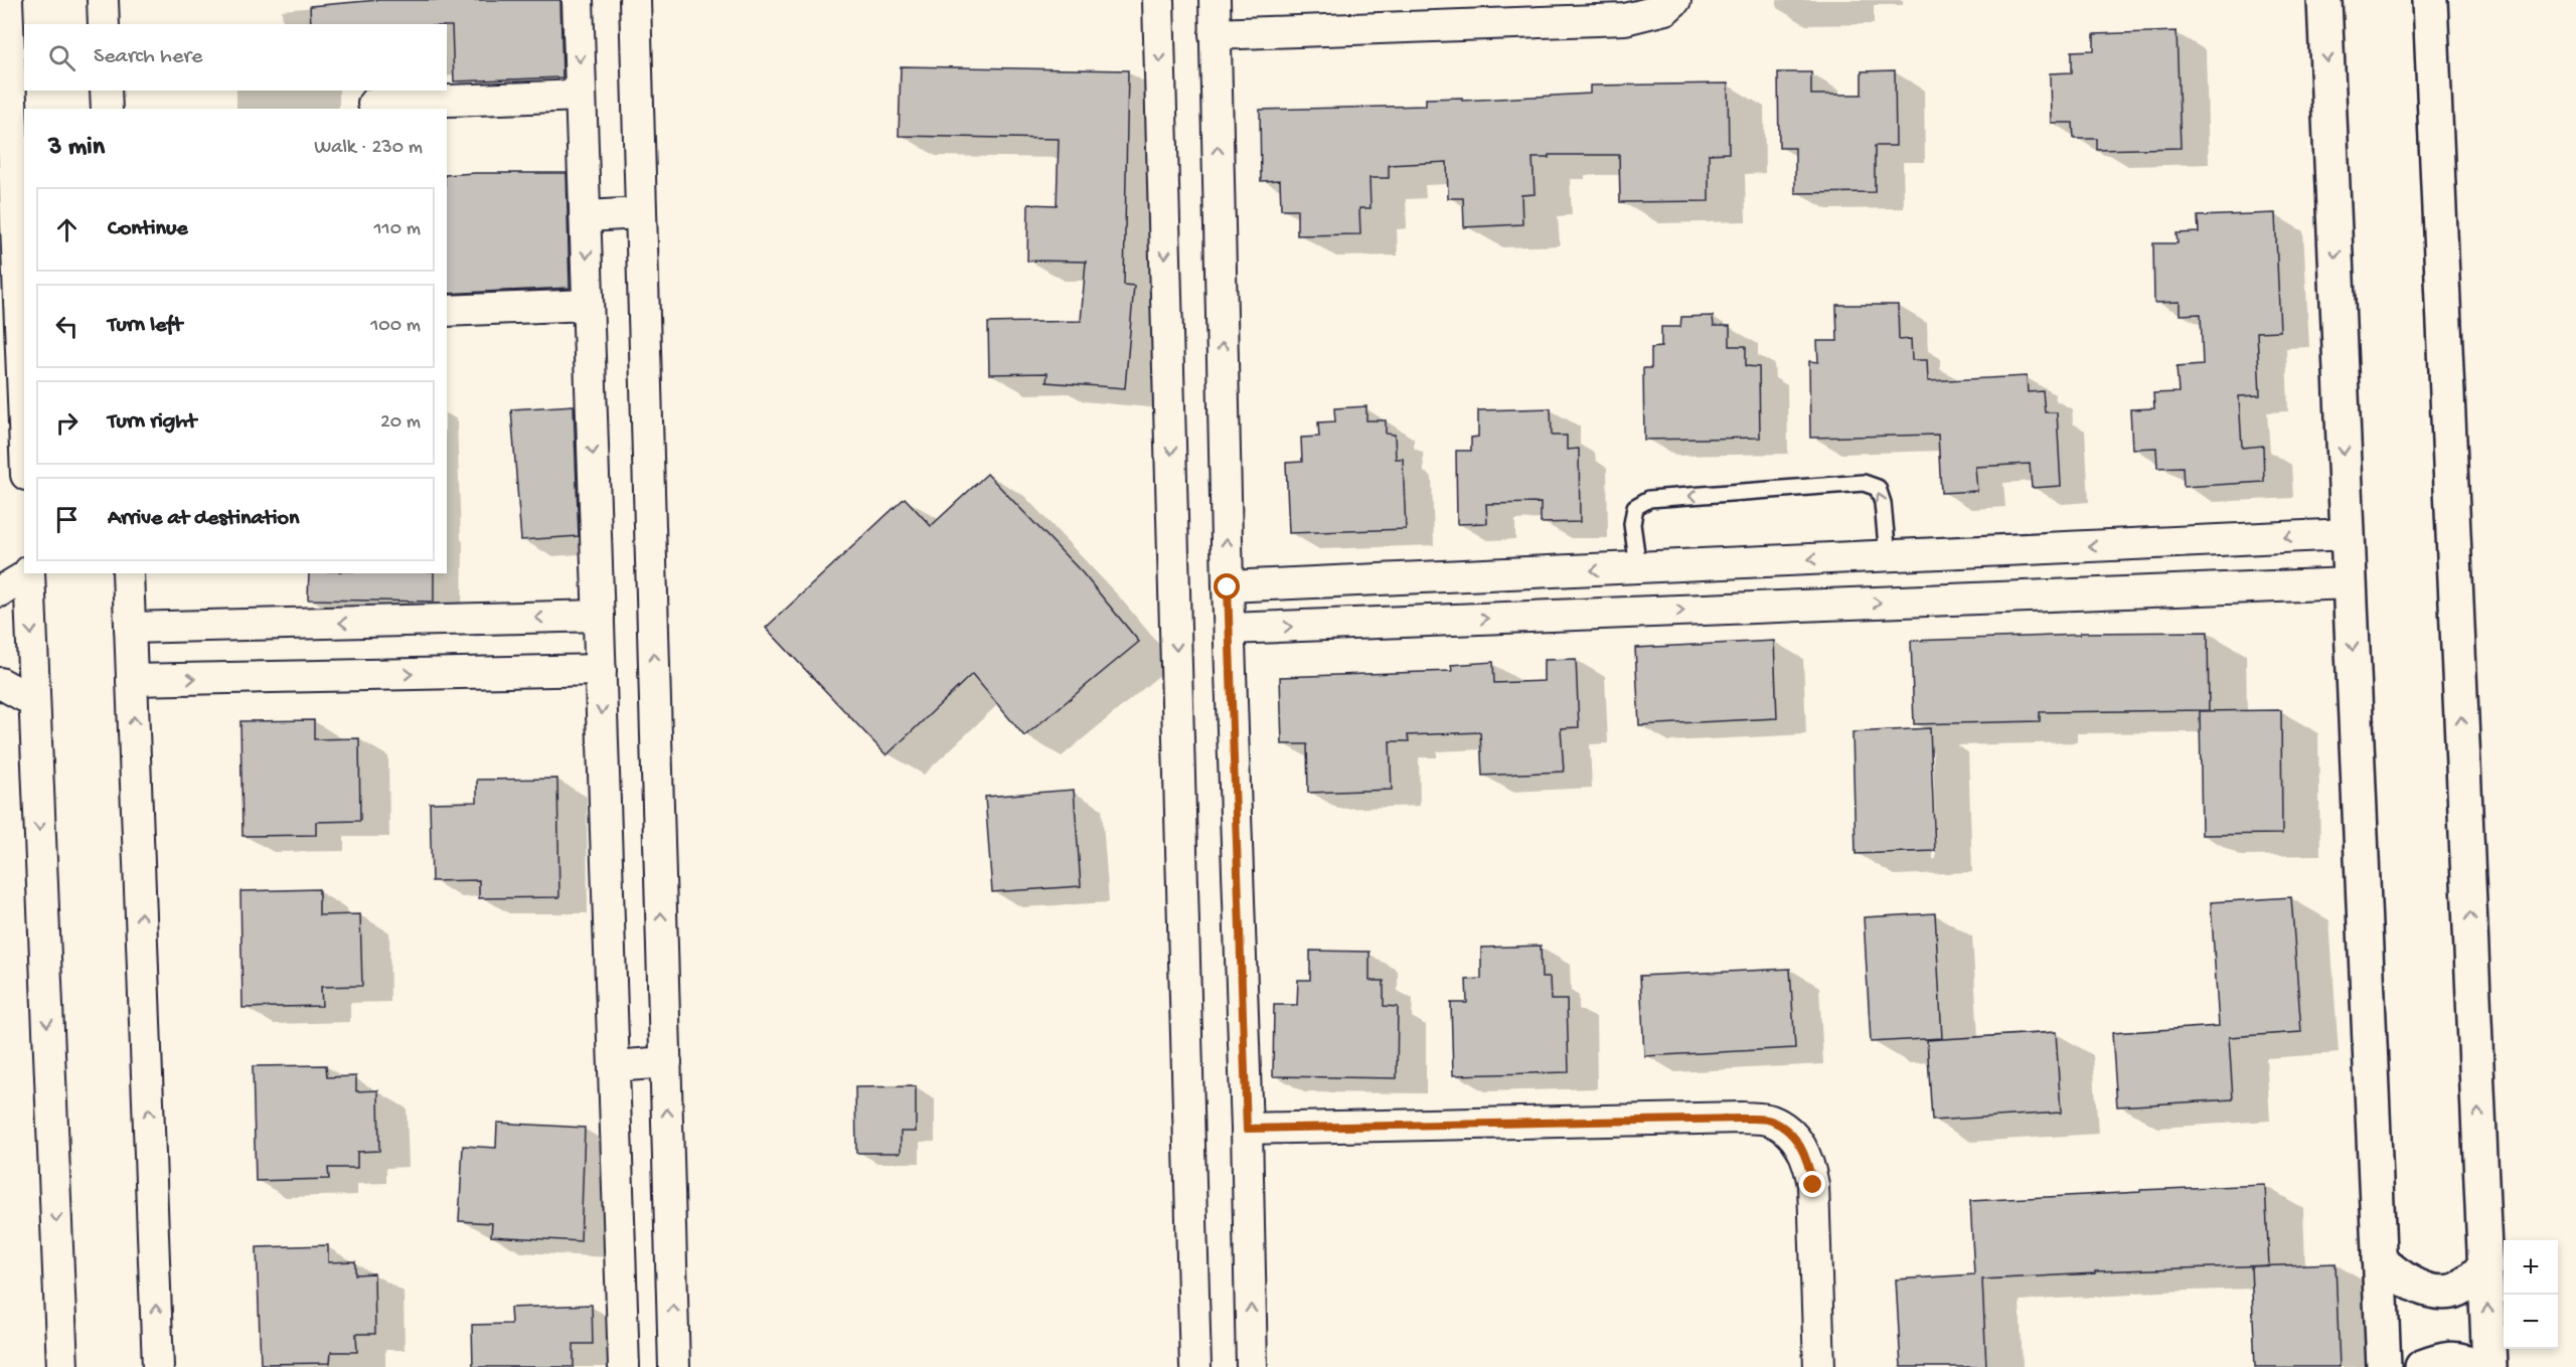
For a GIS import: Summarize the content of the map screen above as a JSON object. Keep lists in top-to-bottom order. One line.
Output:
{"page":{"search":"Search here","heading":["3 min","Walk · 230 m"],"list":[["Continue","110 m"],["Turn left","100 m"],["Turn right","20 m"],"Arrive at destination"],"map_buttons":["+","−"]}}
